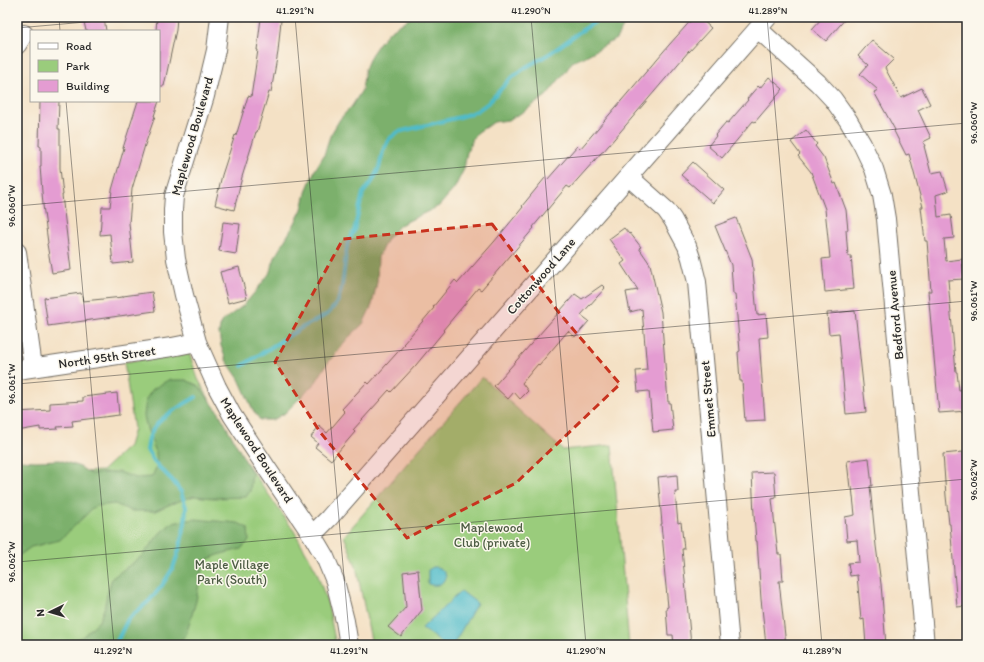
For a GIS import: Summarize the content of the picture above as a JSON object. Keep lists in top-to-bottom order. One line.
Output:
{"streets":{"street":["Maplewood Boulevard","Cottonwood Lane","Bedford Avenue","North 95th Street","Emmet Street"]},"crossings":[["Maplewood Boulevard","Cottonwood Lane"],["Maplewood Boulevard","North 95th Street"],["Cottonwood Lane","Bedford Avenue"],["Cottonwood Lane","Emmet Street"]],"parks":["Maplewood Club (private)","Maple Village Park (South)"],"legend":["Road","Park","Building"],"north":"left","coordinates":["41.291°N","41.290°N","41.289°N","96.060°W","96.061°W","96.062°W","41.292°N"]}
